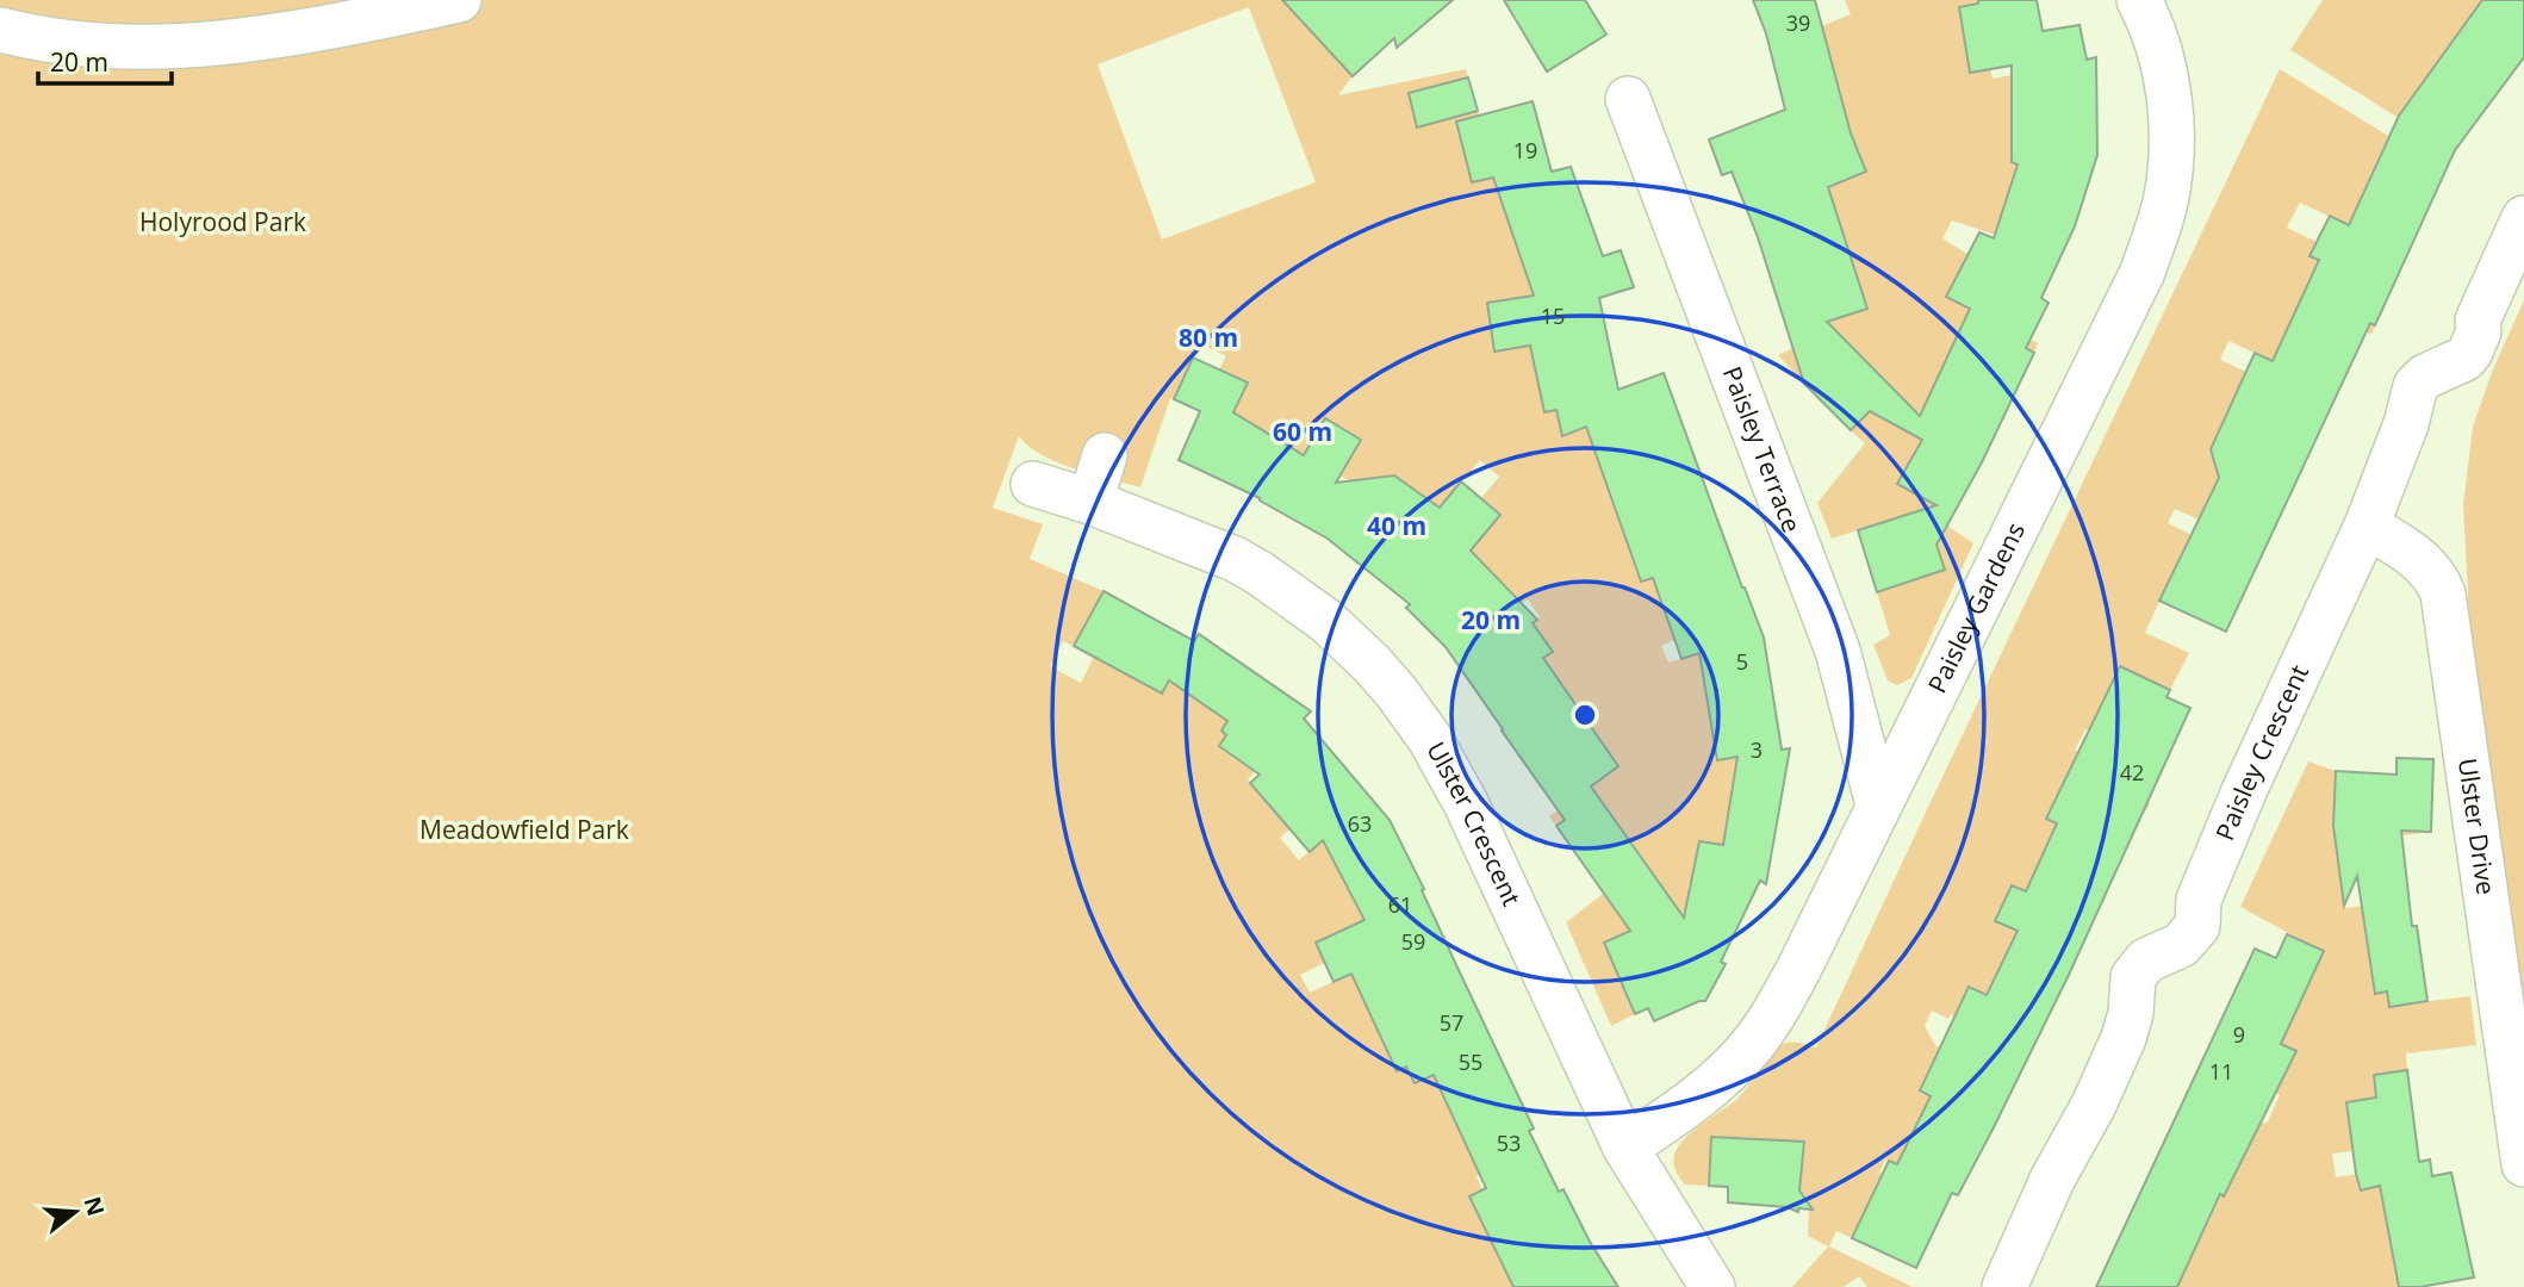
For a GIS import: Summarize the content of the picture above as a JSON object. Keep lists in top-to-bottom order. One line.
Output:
{"streets":{"street":["Paisley Terrace","Paisley Gardens","Paisley Crescent","Ulster Crescent","Ulster Drive"]},"crossings":[["Paisley Terrace","Paisley Gardens"],["Paisley Gardens","Ulster Crescent"],["Paisley Crescent","Ulster Drive"]],"parks":["Holyrood Park","Meadowfield Park"],"house_numbers":["39","19","15","5","3","42","63","61","59","57","9","55","11","53"],"scale_bar":"20 m","north":"right","rings":["80 m","60 m","40 m","20 m"]}
